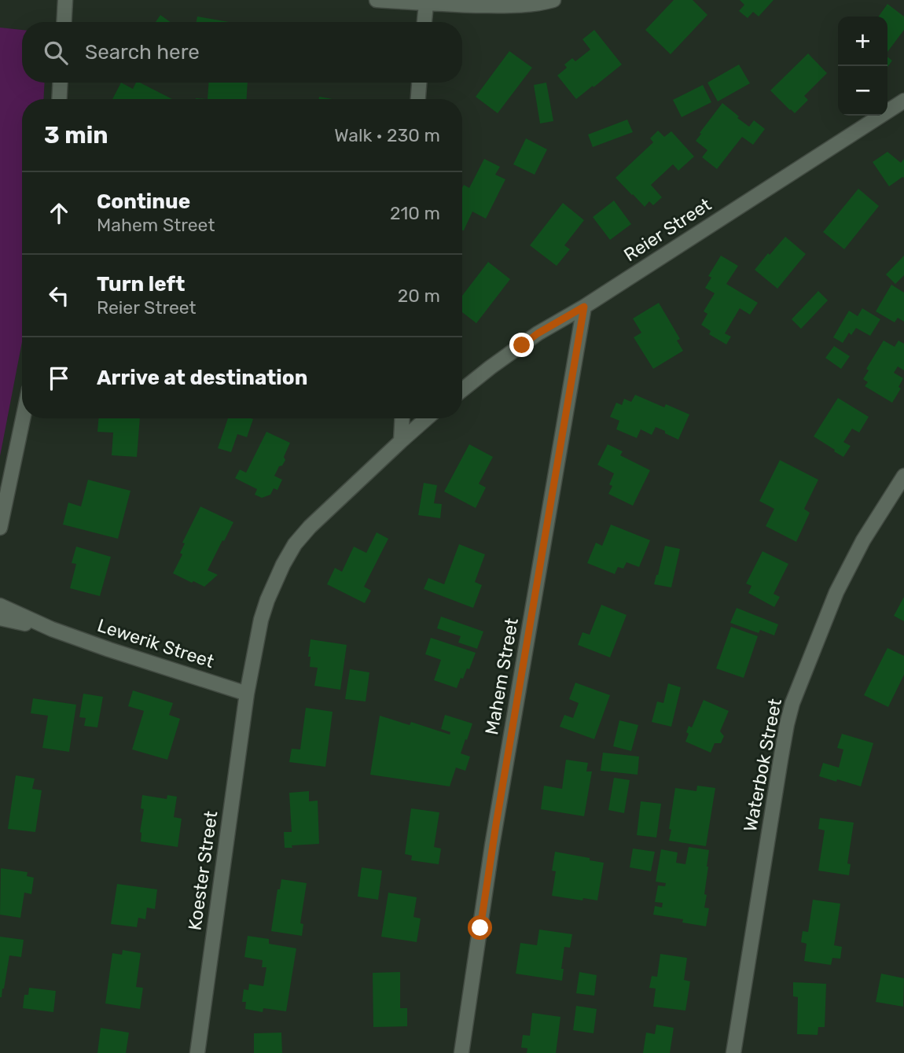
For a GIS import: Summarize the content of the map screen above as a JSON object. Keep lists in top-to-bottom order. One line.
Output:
{"streets":{"street":["Reier Street","Lewerik Street","Mahem Street","Waterbok Street","Koester Street"]},"crossings":[["Reier Street","Mahem Street"],["Lewerik Street","Koester Street"]],"page":{"map_buttons":["+","−"],"search":"Search here","heading":["3 min","Walk · 230 m"],"list":[["Continue","Mahem Street","210 m"],["Turn left","Reier Street","20 m"],"Arrive at destination"]}}
